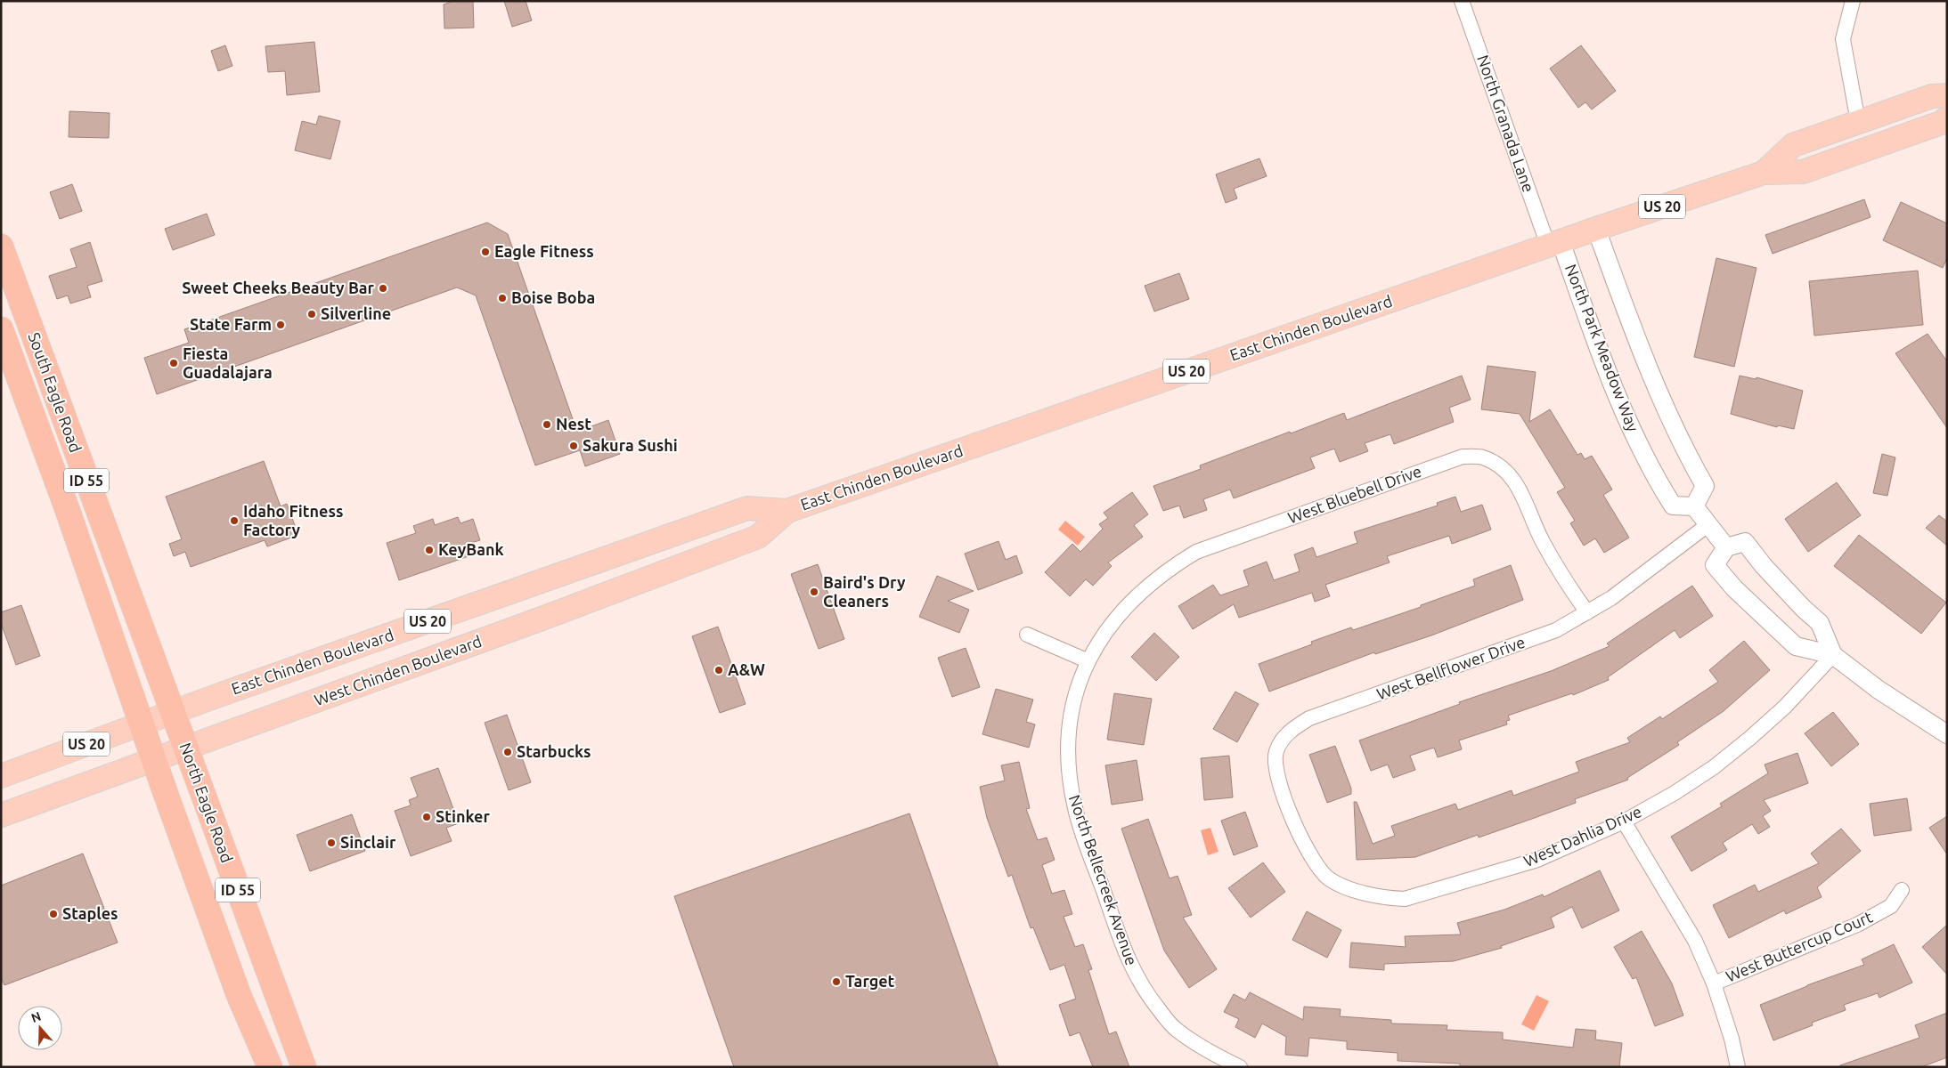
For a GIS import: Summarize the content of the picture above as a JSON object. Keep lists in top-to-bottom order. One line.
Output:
{"streets":{"highway":["South Eagle Road","ID 55","North Eagle Road"],"main road":["US 20","East Chinden Boulevard","West Chinden Boulevard"],"street":["North Granada Lane","North Park Meadow Way","West Bluebell Drive","West Bellflower Drive","West Dahlia Drive","North Bellecreek Avenue","West Buttercup Court"]},"crossings":[["North Granada Lane","East Chinden Boulevard"],["North Granada Lane","North Park Meadow Way"],["East Chinden Boulevard","North Park Meadow Way"],["East Chinden Boulevard","South Eagle Road"],["East Chinden Boulevard","ID 55"],["East Chinden Boulevard","West Chinden Boulevard"],["East Chinden Boulevard","North Eagle Road"],["South Eagle Road","ID 55"],["South Eagle Road","North Eagle Road"],["ID 55","West Chinden Boulevard"],["West Bluebell Drive","West Bellflower Drive"],["West Bluebell Drive","North Bellecreek Avenue"],["West Bellflower Drive","West Dahlia Drive"],["West Chinden Boulevard","North Eagle Road"]],"places":["Eagle Fitness","Sweet Cheeks Beauty Bar","Boise Boba","Silverline","State Farm","Fiesta Guadalajara","Nest","Sakura Sushi","Idaho Fitness Factory","KeyBank","Baird's Dry Cleaners","A&W","Starbucks","Stinker","Sinclair","Staples","Target"],"north":"top"}
